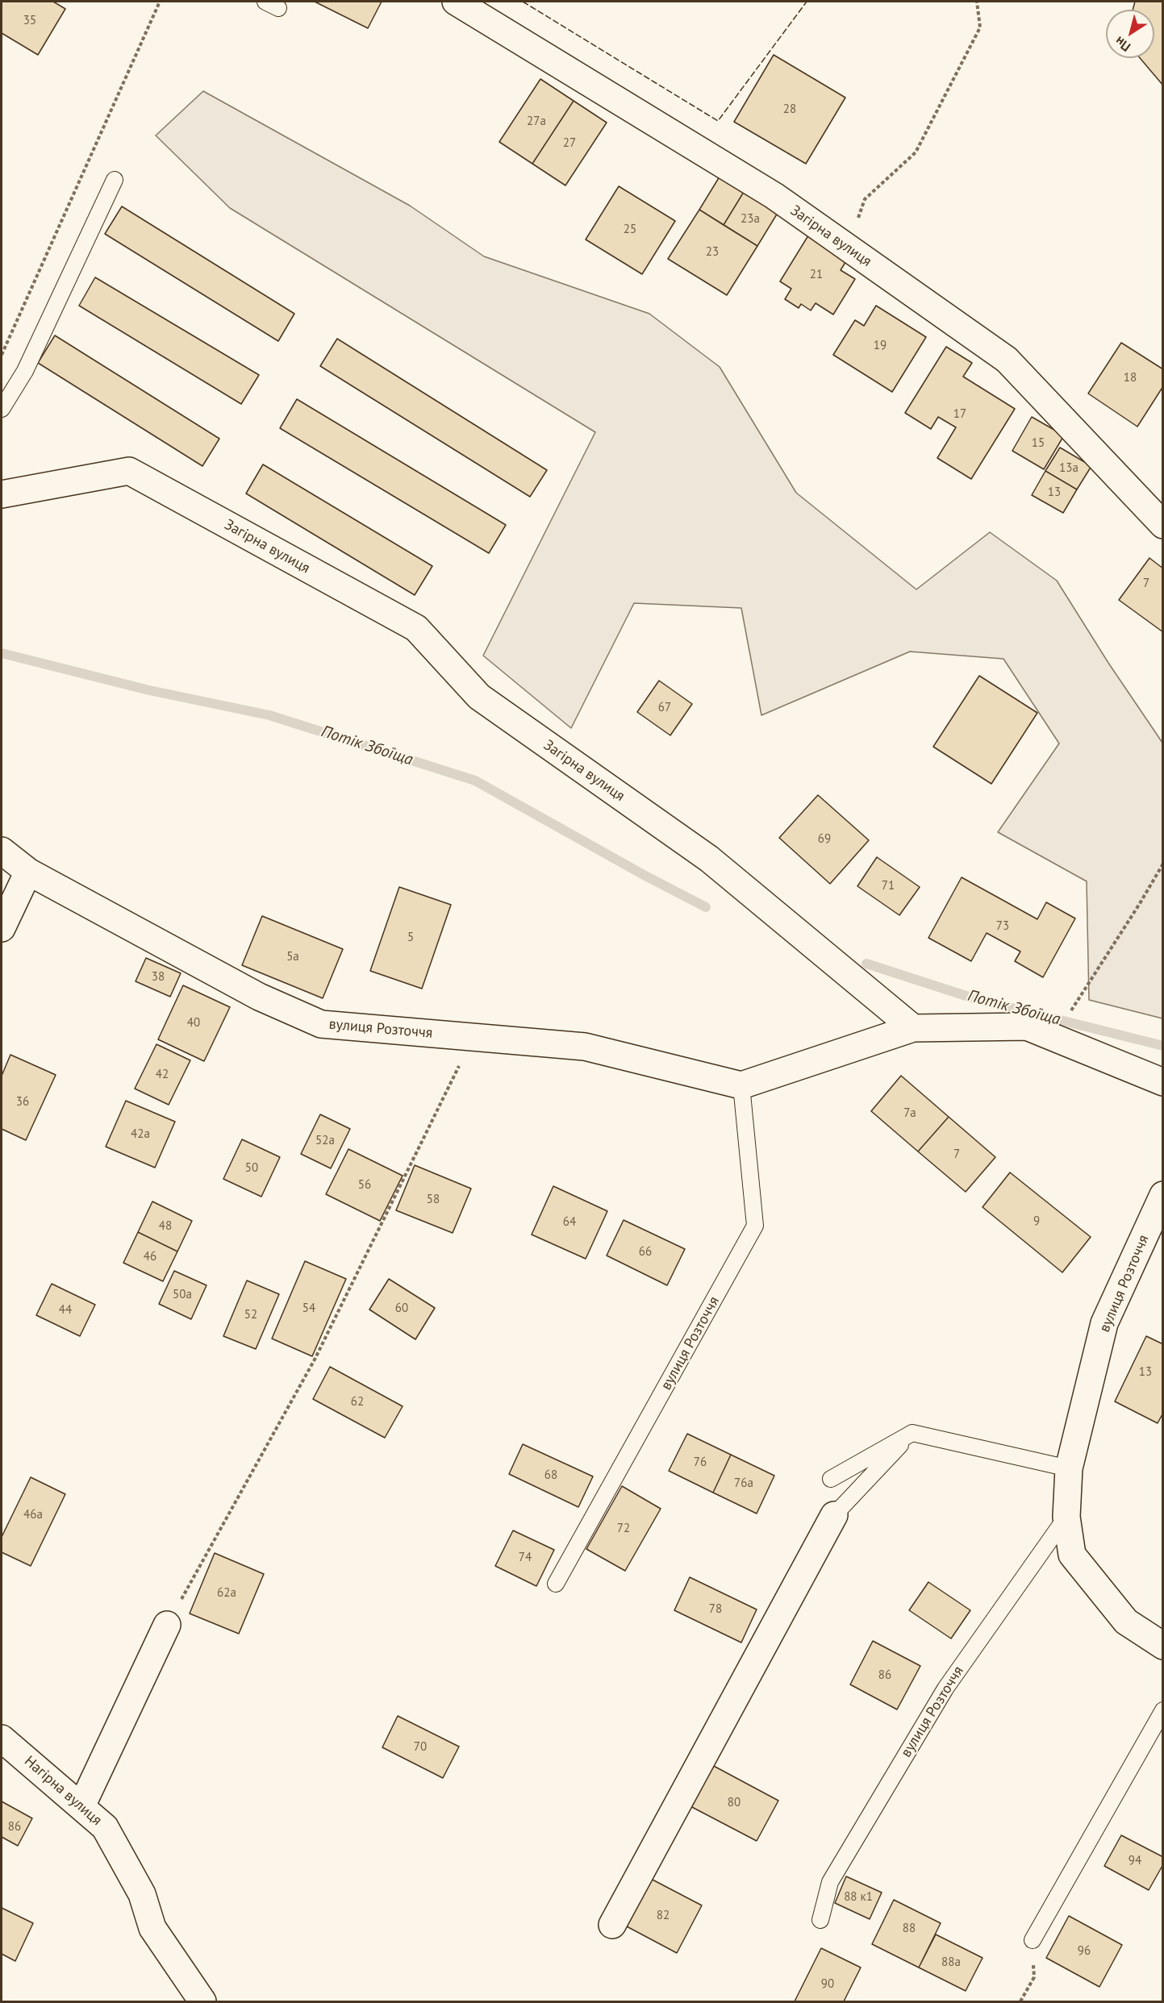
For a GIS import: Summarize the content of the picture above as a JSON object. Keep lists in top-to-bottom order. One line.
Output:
{"streets":{"street":["Загірна вулиця","вулиця Розточчя","Нагірна вулиця"]},"water":["Потік Збоїща"],"house_numbers":["35","28","27а","27","23а","25","23","21","19","18","17","15","13а","13","7","67","69","71","73","5","5а","38","40","42","36","7а","42а","52а","7","50","56","58","9","64","48","66","46","50а","54","60","44","52","13","62","76","68","76а","46а","72","74","62а","78","86","70","80","86","94","88 к1","82","88","96","88а","90"],"north":"bottom left"}
